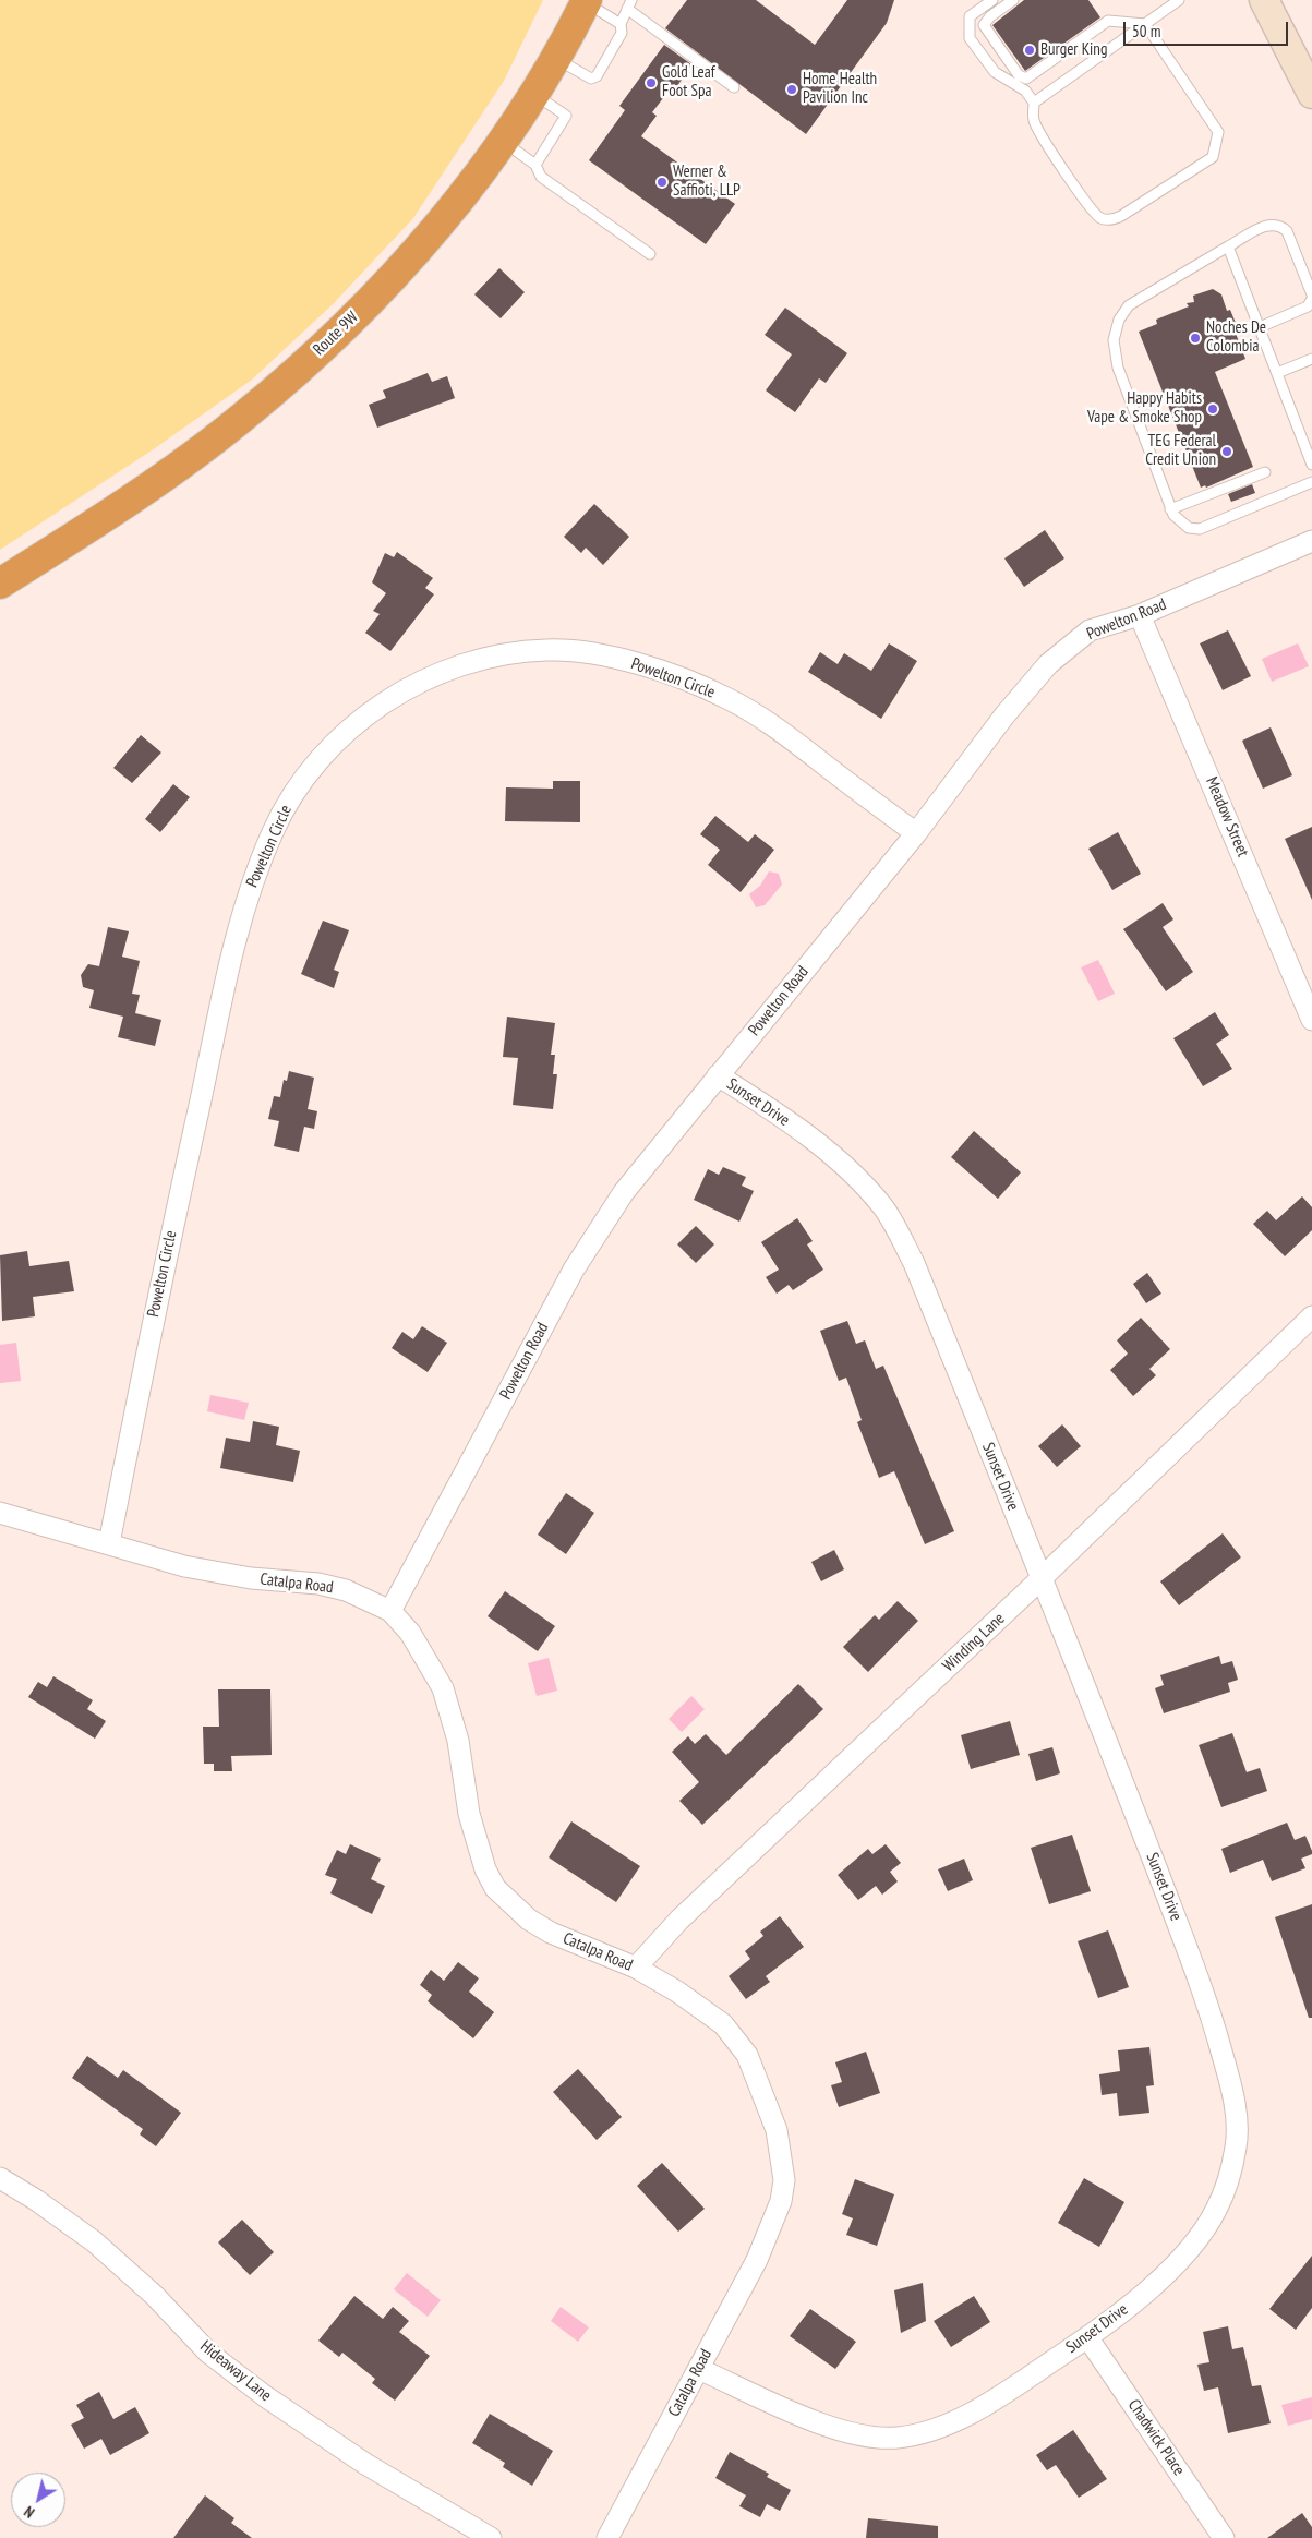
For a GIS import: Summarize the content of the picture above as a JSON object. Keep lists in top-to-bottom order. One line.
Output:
{"streets":{"highway":["Route 9W"],"street":["Powelton Road","Powelton Circle","Meadow Street","Sunset Drive","Catalpa Road","Winding Lane","Hideaway Lane","Chadwick Place"]},"crossings":[["Powelton Road","Powelton Circle"],["Powelton Road","Meadow Street"],["Powelton Road","Sunset Drive"],["Powelton Road","Catalpa Road"],["Powelton Circle","Catalpa Road"],["Sunset Drive","Catalpa Road"],["Sunset Drive","Winding Lane"],["Sunset Drive","Chadwick Place"],["Catalpa Road","Winding Lane"]],"places":["Burger King","Gold Leaf Foot Spa","Home Health Pavilion Inc","Werner & Saffioti, LLP","Noches De Colombia","Happy Habits Vape & Smoke Shop","TEG Federal Credit Union"],"scale_bar":"50 m","north":"bottom left"}
